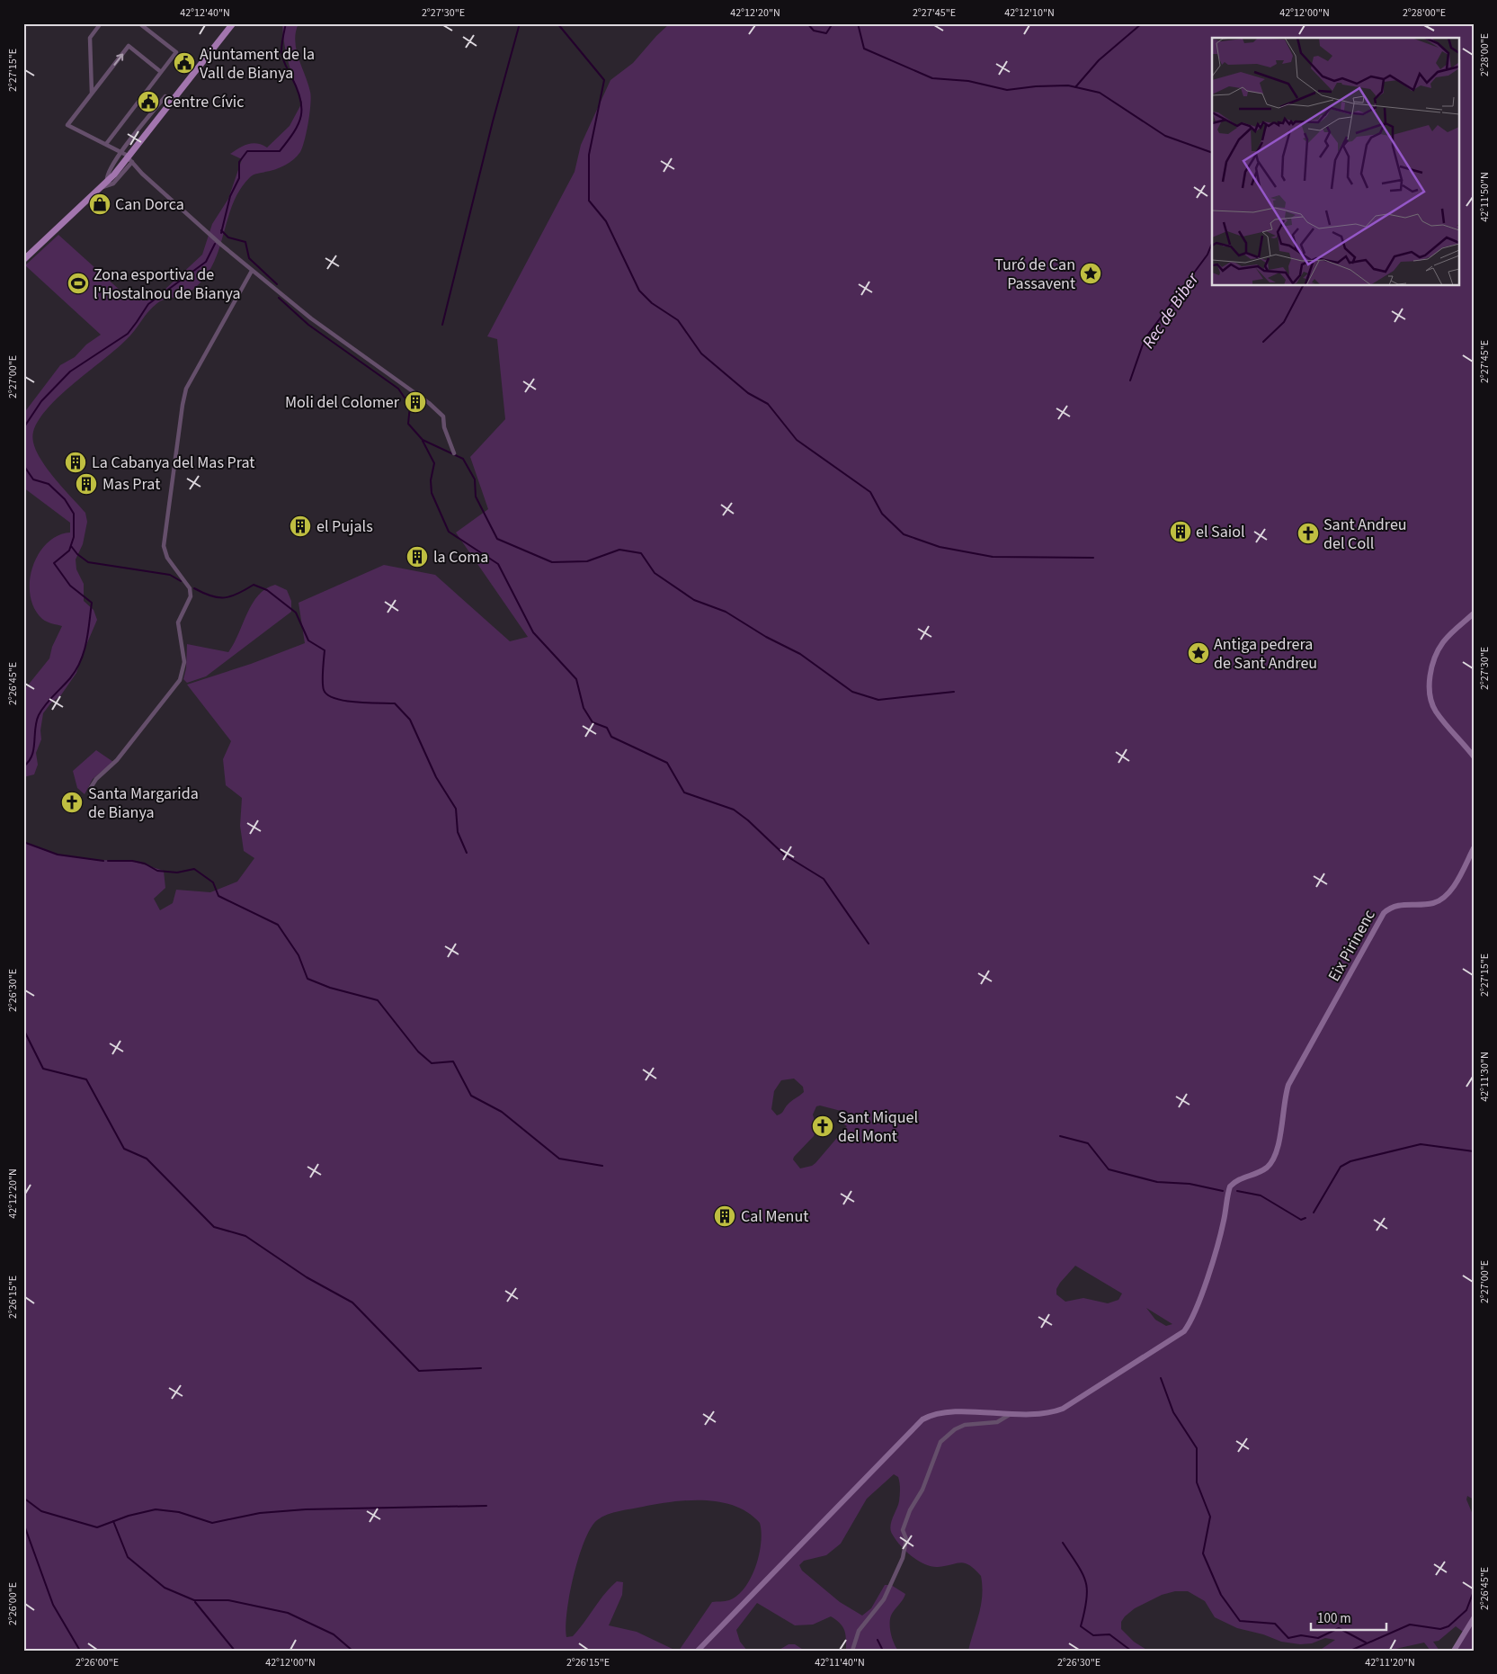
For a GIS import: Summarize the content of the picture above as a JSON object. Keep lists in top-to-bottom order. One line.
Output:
{"streets":{"main road":["Eix Pirinenc"]},"water":["Rec de Biber"],"places":{"public building":["Ajuntament de la Vall de Bianya","Centre Cívic"],"shop":["Can Dorca"],"place":["Turó de Can Passavent","Antiga pedrera de Sant Andreu"],"sports":["Zona esportiva de l'Hostalnou de Bianya"],"building":["Moli del Colomer","La Cabanya del Mas Prat","Mas Prat","el Pujals","el Saiol","la Coma","Cal Menut"],"church":["Sant Andreu del Coll","Santa Margarida de Bianya","Sant Miquel del Mont"]},"scale_bar":"100 m","coordinates":["42°12'40\"N","2°27'30\"E","42°12'20\"N","2°27'45\"E","42°12'10\"N","42°12'00\"N","2°28'00\"E","2°27'15\"E","42°11'50\"N","2°27'00\"E","2°26'45\"E","2°26'30\"E","42°11'30\"N","2°26'15\"E","2°26'00\"E","42°11'40\"N","42°11'20\"N"]}
